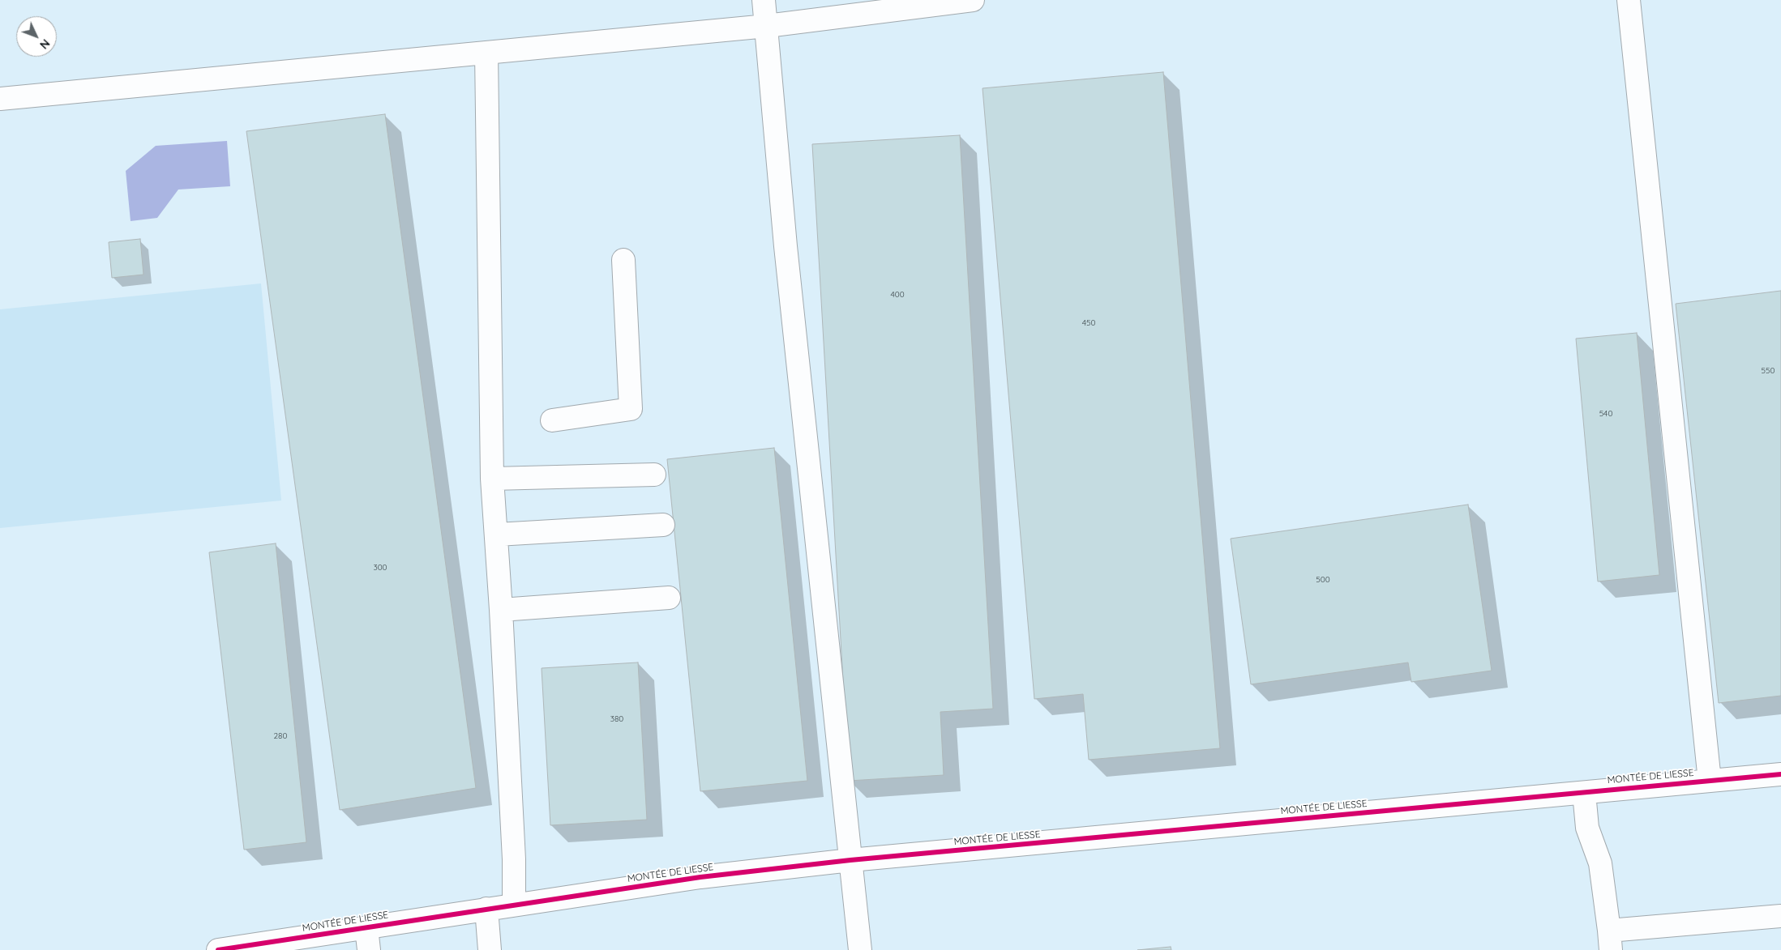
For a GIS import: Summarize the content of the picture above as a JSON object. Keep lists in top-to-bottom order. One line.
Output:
{"streets":{"street":["MONTÉE DE LIESSE"]},"house_numbers":["400","450","550","540","300","500","380","280"],"north":"bottom right"}
